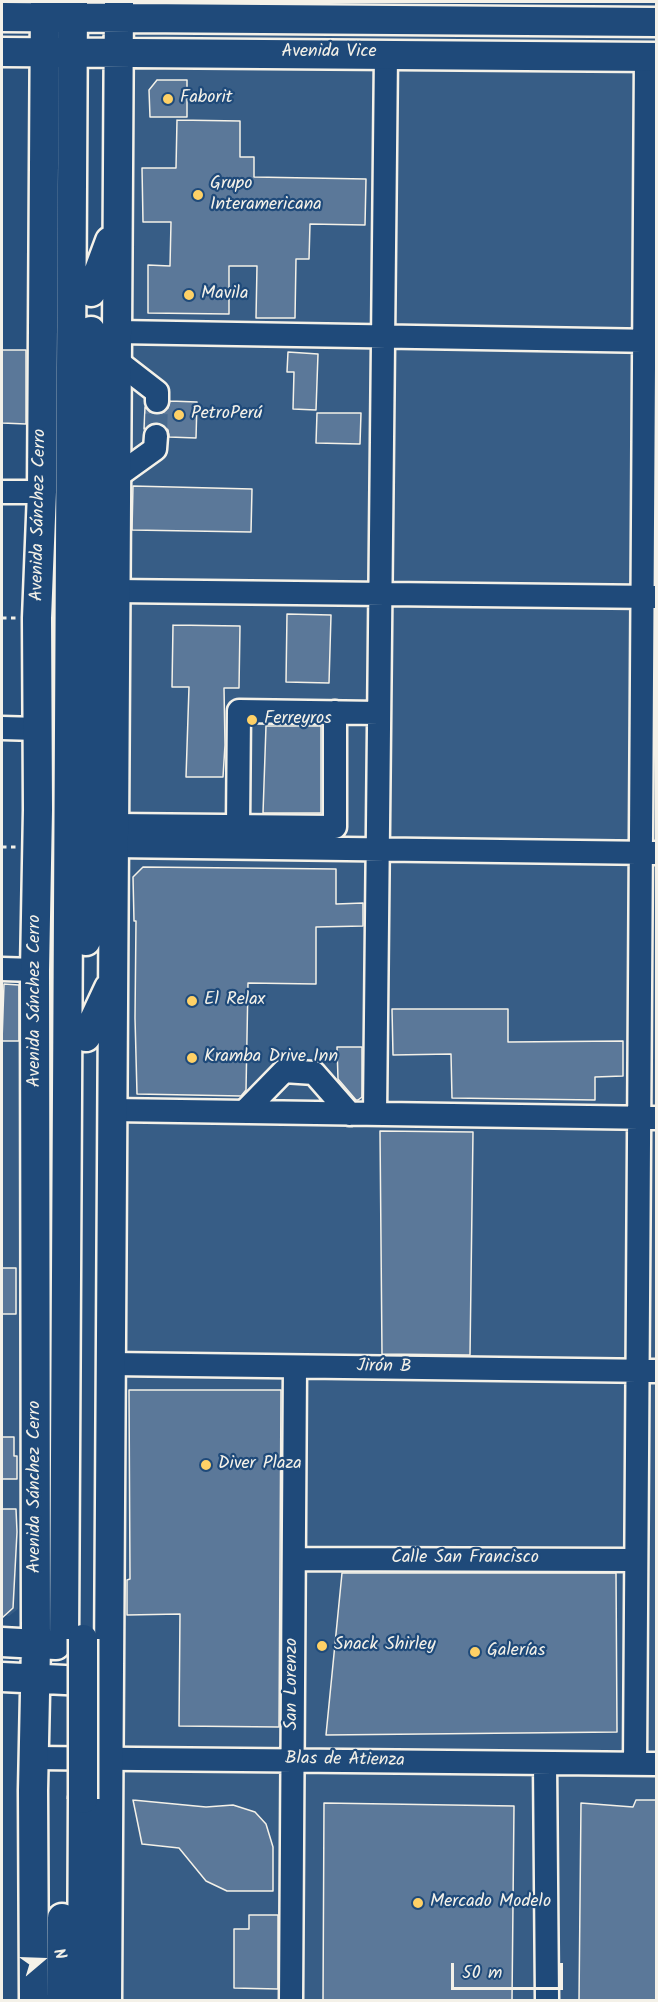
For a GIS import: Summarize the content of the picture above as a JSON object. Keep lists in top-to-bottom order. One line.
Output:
{"streets":{"main road":["Avenida Vice","Avenida Sánchez Cerro"],"street":["Jirón B","Calle San Francisco","San Lorenzo","Blas de Atienza"]},"crossings":[["Avenida Vice","Avenida Sánchez Cerro"],["Avenida Sánchez Cerro","Jirón B"],["Avenida Sánchez Cerro","Blas de Atienza"],["Jirón B","San Lorenzo"],["Calle San Francisco","San Lorenzo"],["San Lorenzo","Blas de Atienza"]],"places":["Faborit","Grupo Interamericana","Mavila","PetroPerú","Ferreyros","El Relax","Kramba Drive Inn","Diver Plaza","Snack Shirley","Galerías","Mercado Modelo"],"scale_bar":"50 m","north":"right"}
